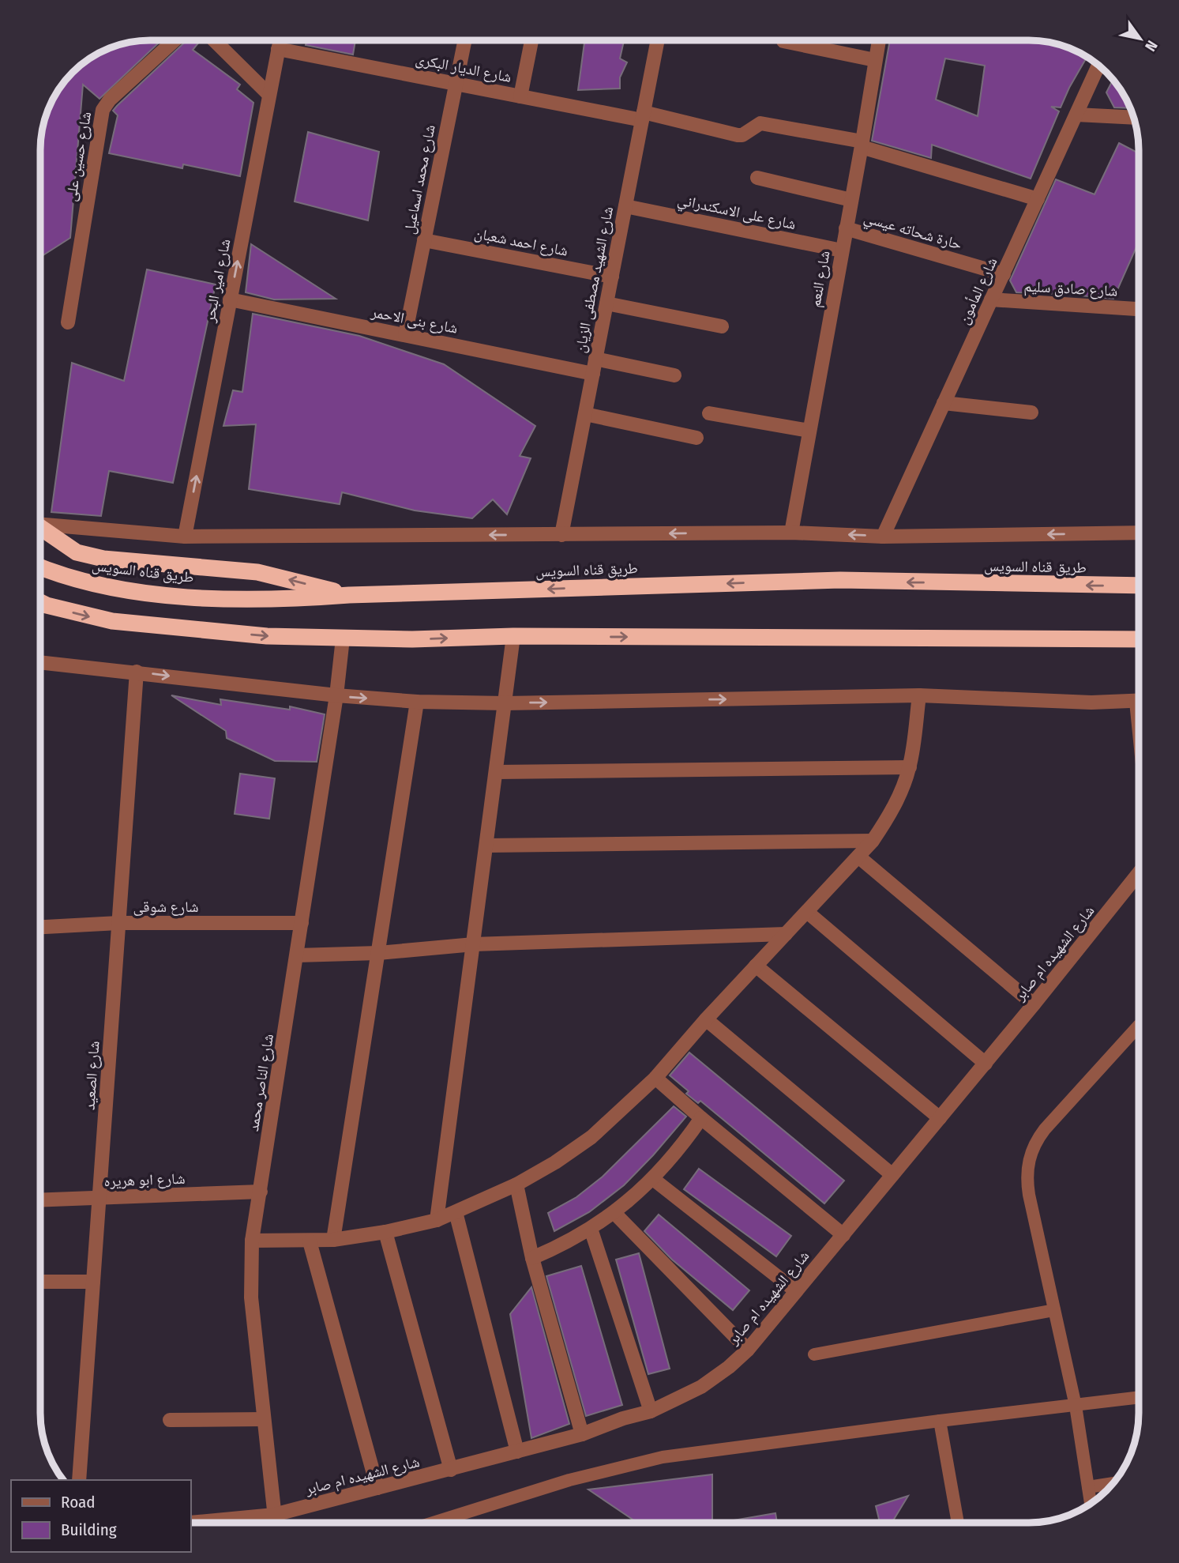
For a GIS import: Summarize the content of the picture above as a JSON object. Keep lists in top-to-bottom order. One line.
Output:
{"streets":{"highway":["طريق قناه السويس"],"street":["شارع الديار البكرى","شارع حسين على","شارع محمد اسماعيل","شارع على الاسكندراني","حارة شحاته عيسي","شارع احمد شعبان","شارع النعم","شارع الشهيد مصطفى الزيان","شارع امير البحر","شارع صادق سليم","شارع المأمون","شارع بنى الاحمر","شارع شوقى","شارع الشهيده ام صابر","شارع الصعيد","شارع الناصر محمد","شارع ابو هريره"]},"crossings":[["شارع الديار البكرى","شارع محمد اسماعيل"],["شارع الديار البكرى","شارع النعم"],["شارع الديار البكرى","شارع الشهيد مصطفى الزيان"],["شارع الديار البكرى","شارع امير البحر"],["شارع الديار البكرى","شارع المأمون"],["شارع محمد اسماعيل","شارع احمد شعبان"],["شارع محمد اسماعيل","شارع بنى الاحمر"],["شارع على الاسكندراني","شارع النعم"],["شارع على الاسكندراني","شارع الشهيد مصطفى الزيان"],["حارة شحاته عيسي","شارع النعم"],["حارة شحاته عيسي","شارع المأمون"],["شارع احمد شعبان","شارع الشهيد مصطفى الزيان"],["شارع النعم","طريق قناه السويس"],["شارع الشهيد مصطفى الزيان","شارع بنى الاحمر"],["شارع الشهيد مصطفى الزيان","طريق قناه السويس"],["شارع امير البحر","شارع بنى الاحمر"],["شارع امير البحر","طريق قناه السويس"],["شارع صادق سليم","شارع المأمون"],["شارع المأمون","طريق قناه السويس"],["شارع شوقى","شارع الصعيد"],["شارع شوقى","شارع الناصر محمد"],["شارع الشهيده ام صابر","شارع الناصر محمد"],["شارع الصعيد","شارع ابو هريره"],["شارع الناصر محمد","شارع ابو هريره"]],"one_way":["شارع امير البحر"],"legend":["Road","Building"],"north":"bottom right"}
